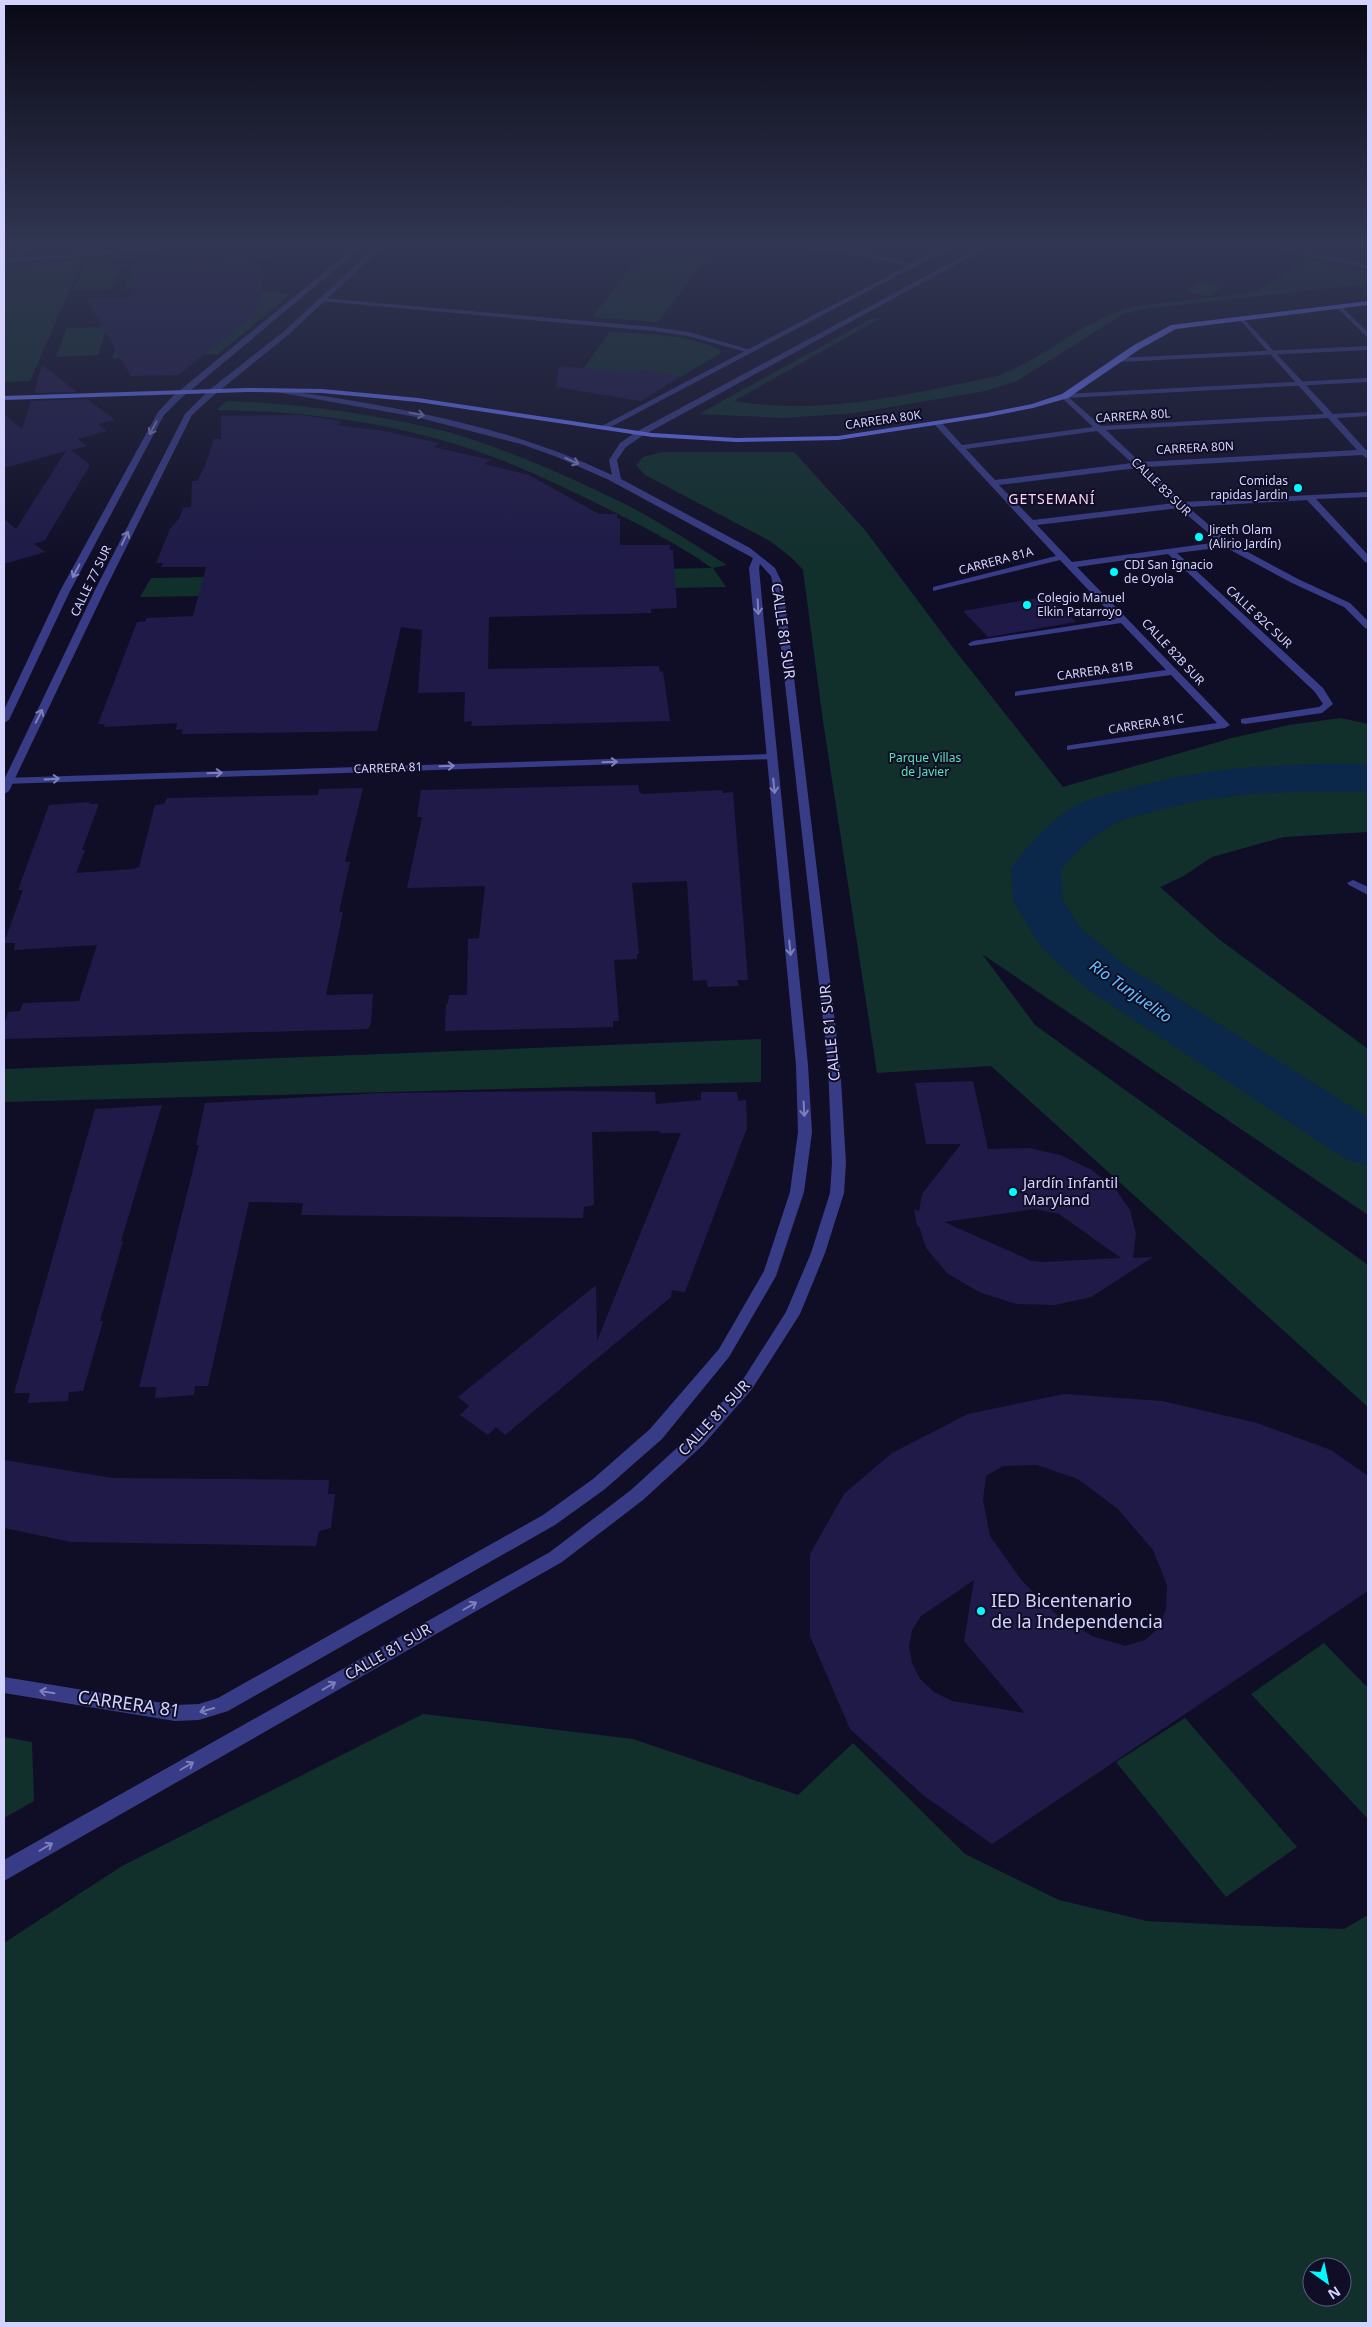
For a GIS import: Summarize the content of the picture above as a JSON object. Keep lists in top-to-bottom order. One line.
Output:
{"streets":{"main road":["CARRERA 80K"],"street":["CARRERA 80L","CARRERA 80N","CALLE 83 SUR","CARRERA 81A","CALLE 77 SUR","CALLE 82C SUR","CALLE 81 SUR","CALLE 82B SUR","CARRERA 81B","CARRERA 81C","CARRERA 81"]},"crossings":[["CARRERA 80L","CALLE 83 SUR"],["CARRERA 80L","CALLE 82B SUR"],["CARRERA 80K","CALLE 83 SUR"],["CARRERA 80K","CALLE 77 SUR"],["CARRERA 80K","CALLE 81 SUR"],["CARRERA 80K","CALLE 82B SUR"],["CARRERA 80N","CALLE 83 SUR"],["CARRERA 80N","CALLE 82B SUR"],["CARRERA 81A","CALLE 82B SUR"],["CALLE 77 SUR","CARRERA 81"],["CALLE 81 SUR","CARRERA 81"],["CALLE 82B SUR","CARRERA 81B"],["CALLE 82B SUR","CARRERA 81C"]],"districts":["GETSEMANÍ"],"water":["Río Tunjuelito"],"parks":["Parque Villas de Javier"],"places":["Comidas rapidas Jardin","Jireth Olam (Alirio Jardín)","CDI San Ignacio de Oyola","Colegio Manuel Elkin Patarroyo","Jardín Infantil Maryland","IED Bicentenario de la Independencia"],"north":"bottom right"}
